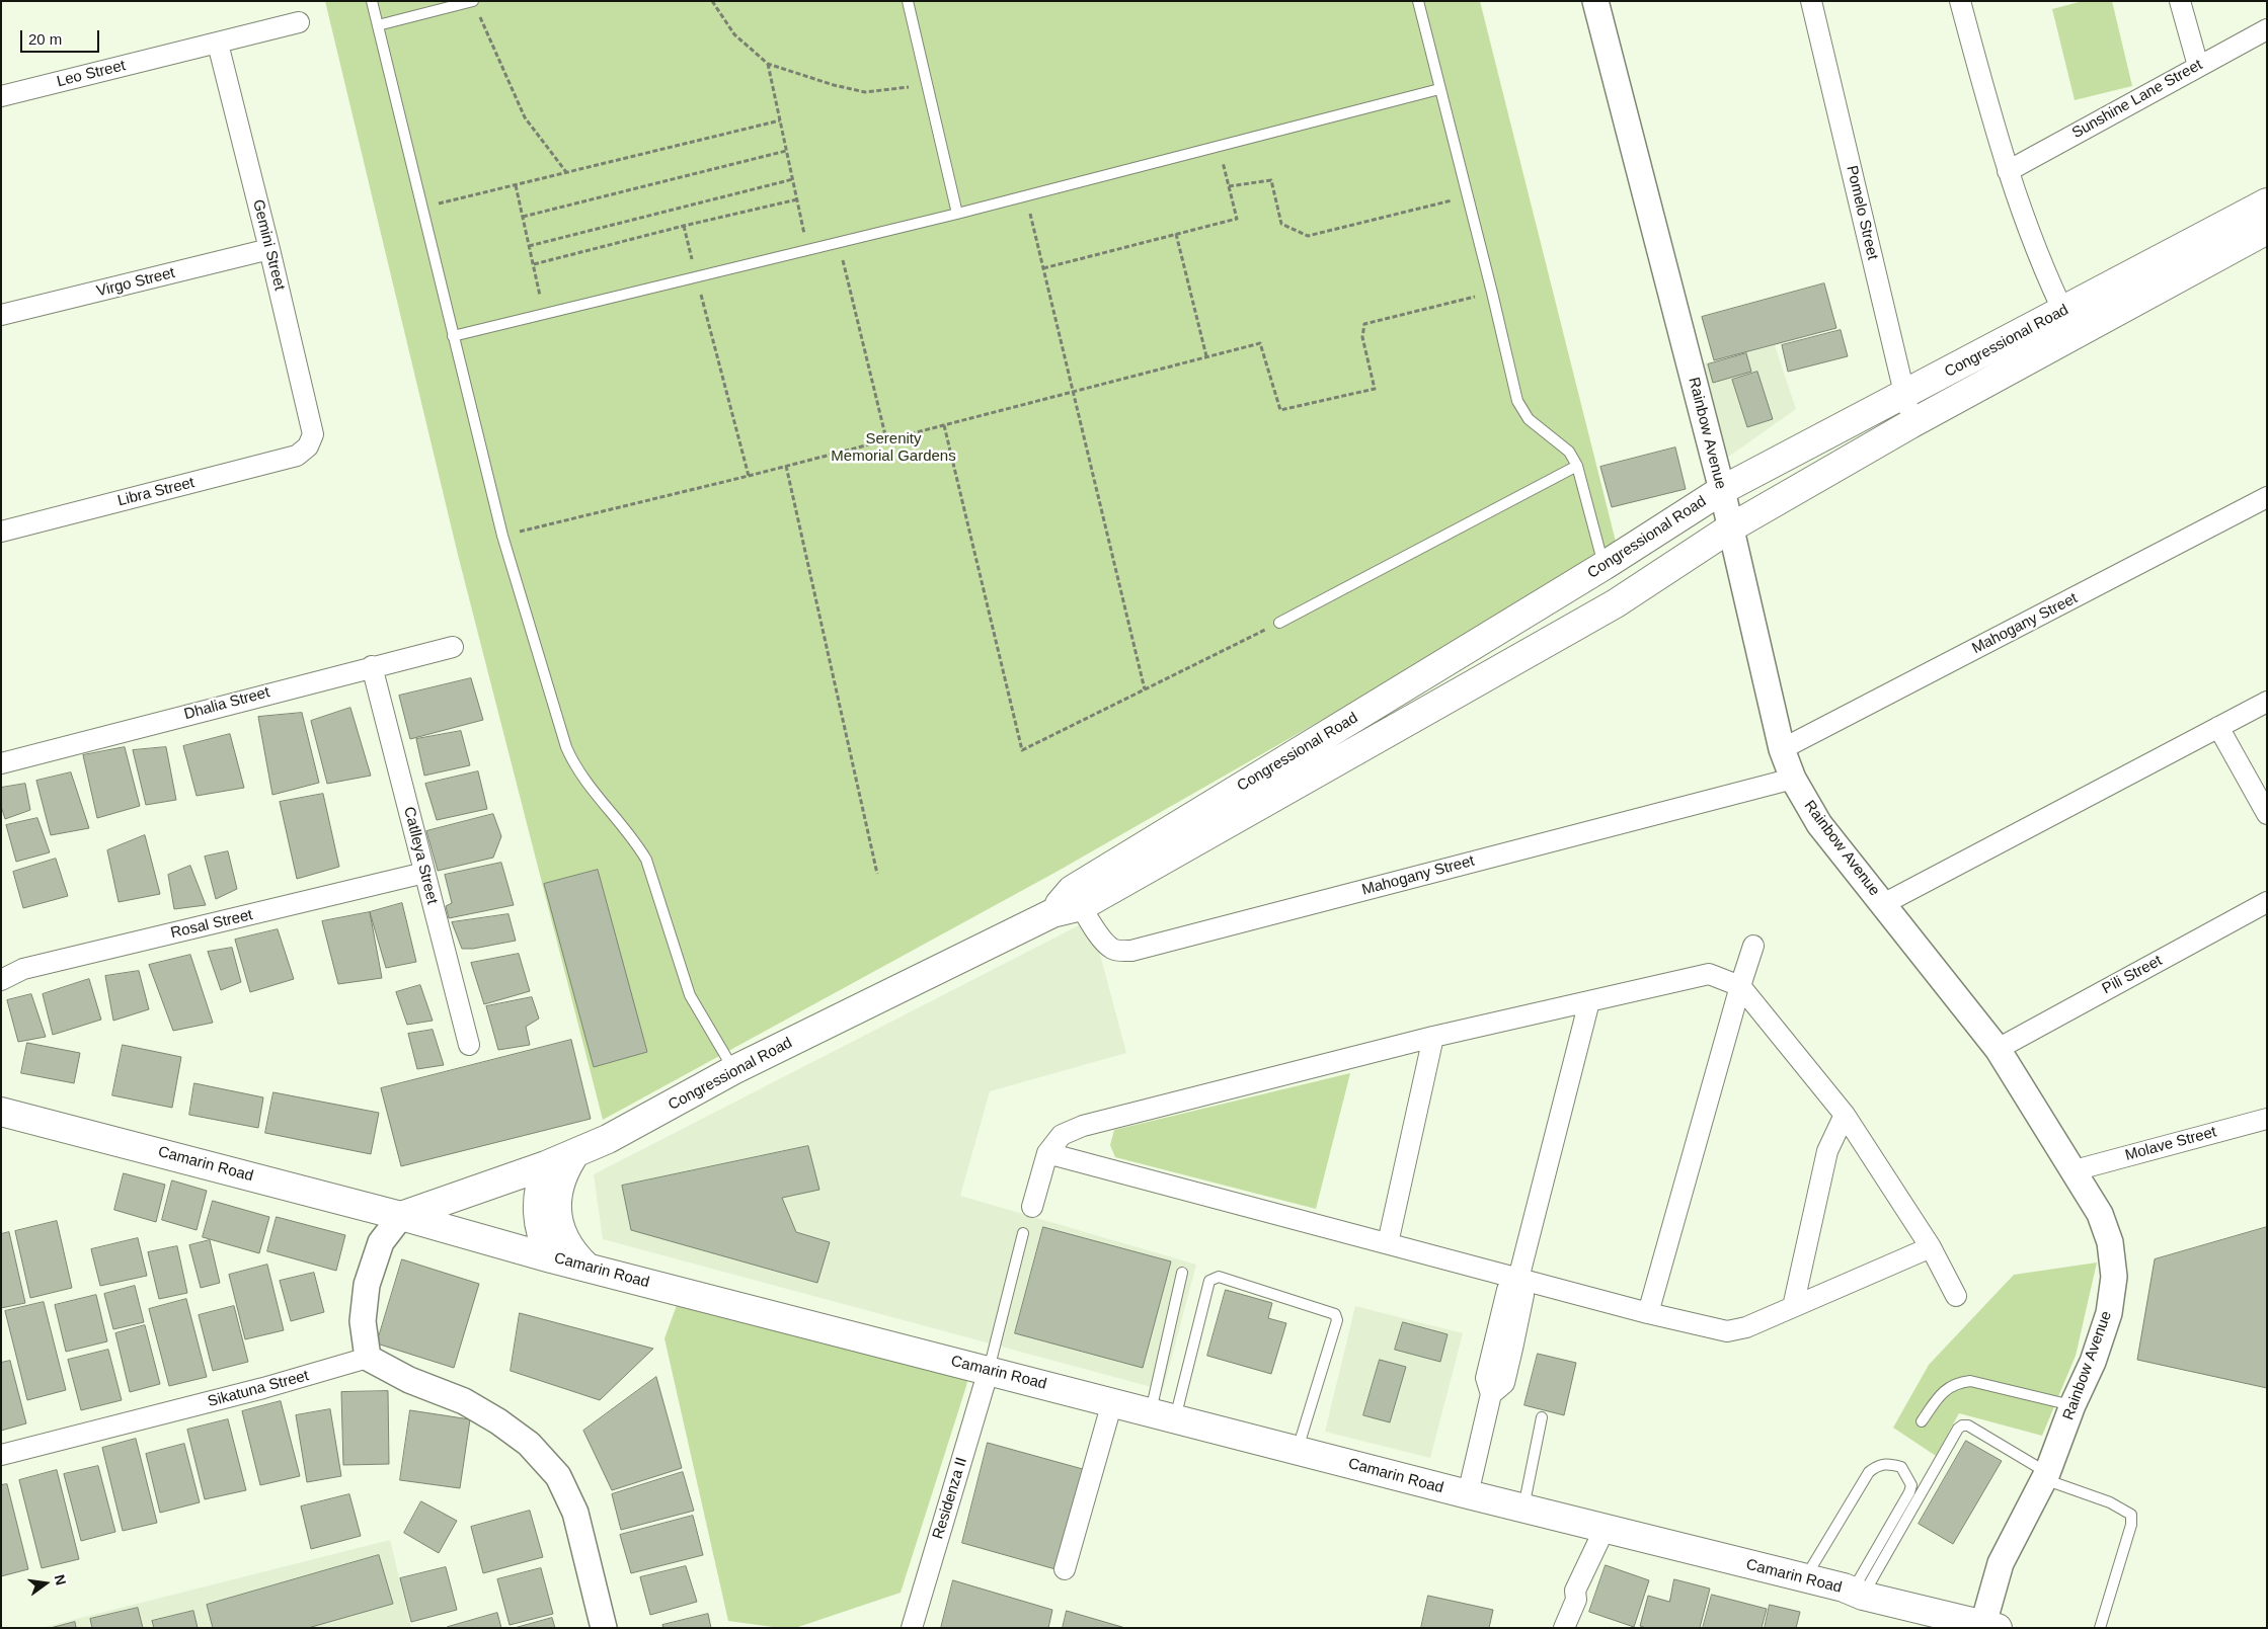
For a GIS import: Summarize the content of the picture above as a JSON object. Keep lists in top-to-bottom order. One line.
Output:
{"streets":{"main road":["Congressional Road","Camarin Road"],"street":["Leo Street","Sunshine Lane Street","Pomelo Street","Gemini Street","Virgo Street","Rainbow Avenue","Libra Street","Mahogany Street","Dhalia Street","Catlleya Street","Rosal Street","Pili Street","Molave Street","Sikatuna Street","Residenza II"]},"crossings":[["Leo Street","Gemini Street"],["Pomelo Street","Congressional Road"],["Gemini Street","Virgo Street"],["Gemini Street","Libra Street"],["Congressional Road","Rainbow Avenue"],["Congressional Road","Mahogany Street"],["Congressional Road","Camarin Road"],["Rainbow Avenue","Mahogany Street"],["Rainbow Avenue","Pili Street"],["Rainbow Avenue","Molave Street"],["Rainbow Avenue","Camarin Road"],["Dhalia Street","Catlleya Street"],["Catlleya Street","Rosal Street"],["Camarin Road","Residenza II"]],"parks":["Serenity Memorial Gardens"],"scale_bar":"20 m","north":"right"}
